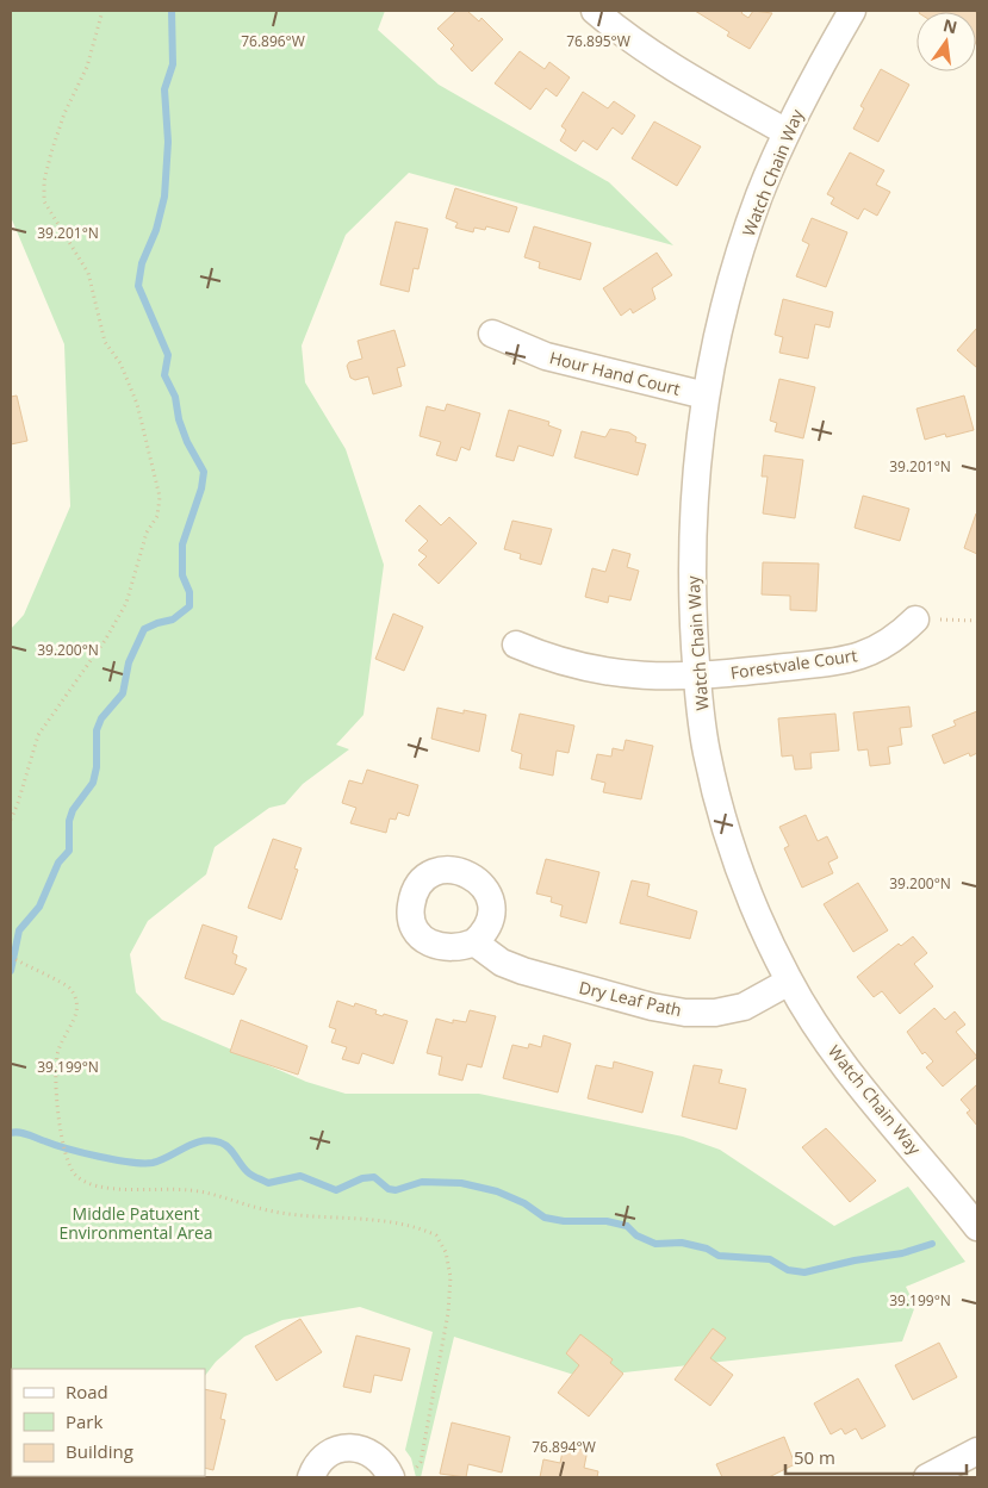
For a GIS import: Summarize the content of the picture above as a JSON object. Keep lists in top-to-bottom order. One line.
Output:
{"streets":{"street":["Watch Chain Way","Hour Hand Court","Forestvale Court","Dry Leaf Path"]},"crossings":[["Watch Chain Way","Hour Hand Court"],["Watch Chain Way","Forestvale Court"],["Watch Chain Way","Dry Leaf Path"]],"parks":["Middle Patuxent Environmental Area"],"legend":["Road","Park","Building"],"scale_bar":"50 m","north":"top","coordinates":["76.896°W","76.895°W","39.201°N","39.200°N","39.199°N","76.894°W"]}
